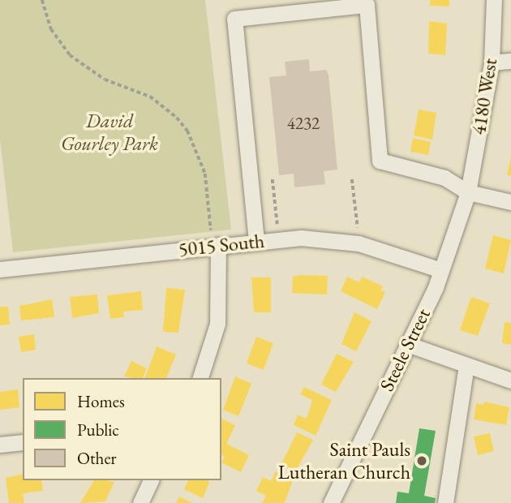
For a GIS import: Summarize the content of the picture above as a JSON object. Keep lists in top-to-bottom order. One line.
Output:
{"streets":{"street":["4180 West","5015 South","Steele Street"]},"crossings":[["4180 West","Steele Street"],["5015 South","Steele Street"]],"parks":["David Gourley Park"],"places":["Saint Pauls Lutheran Church"],"house_numbers":["4232"],"legend":["Homes","Public","Other"]}
